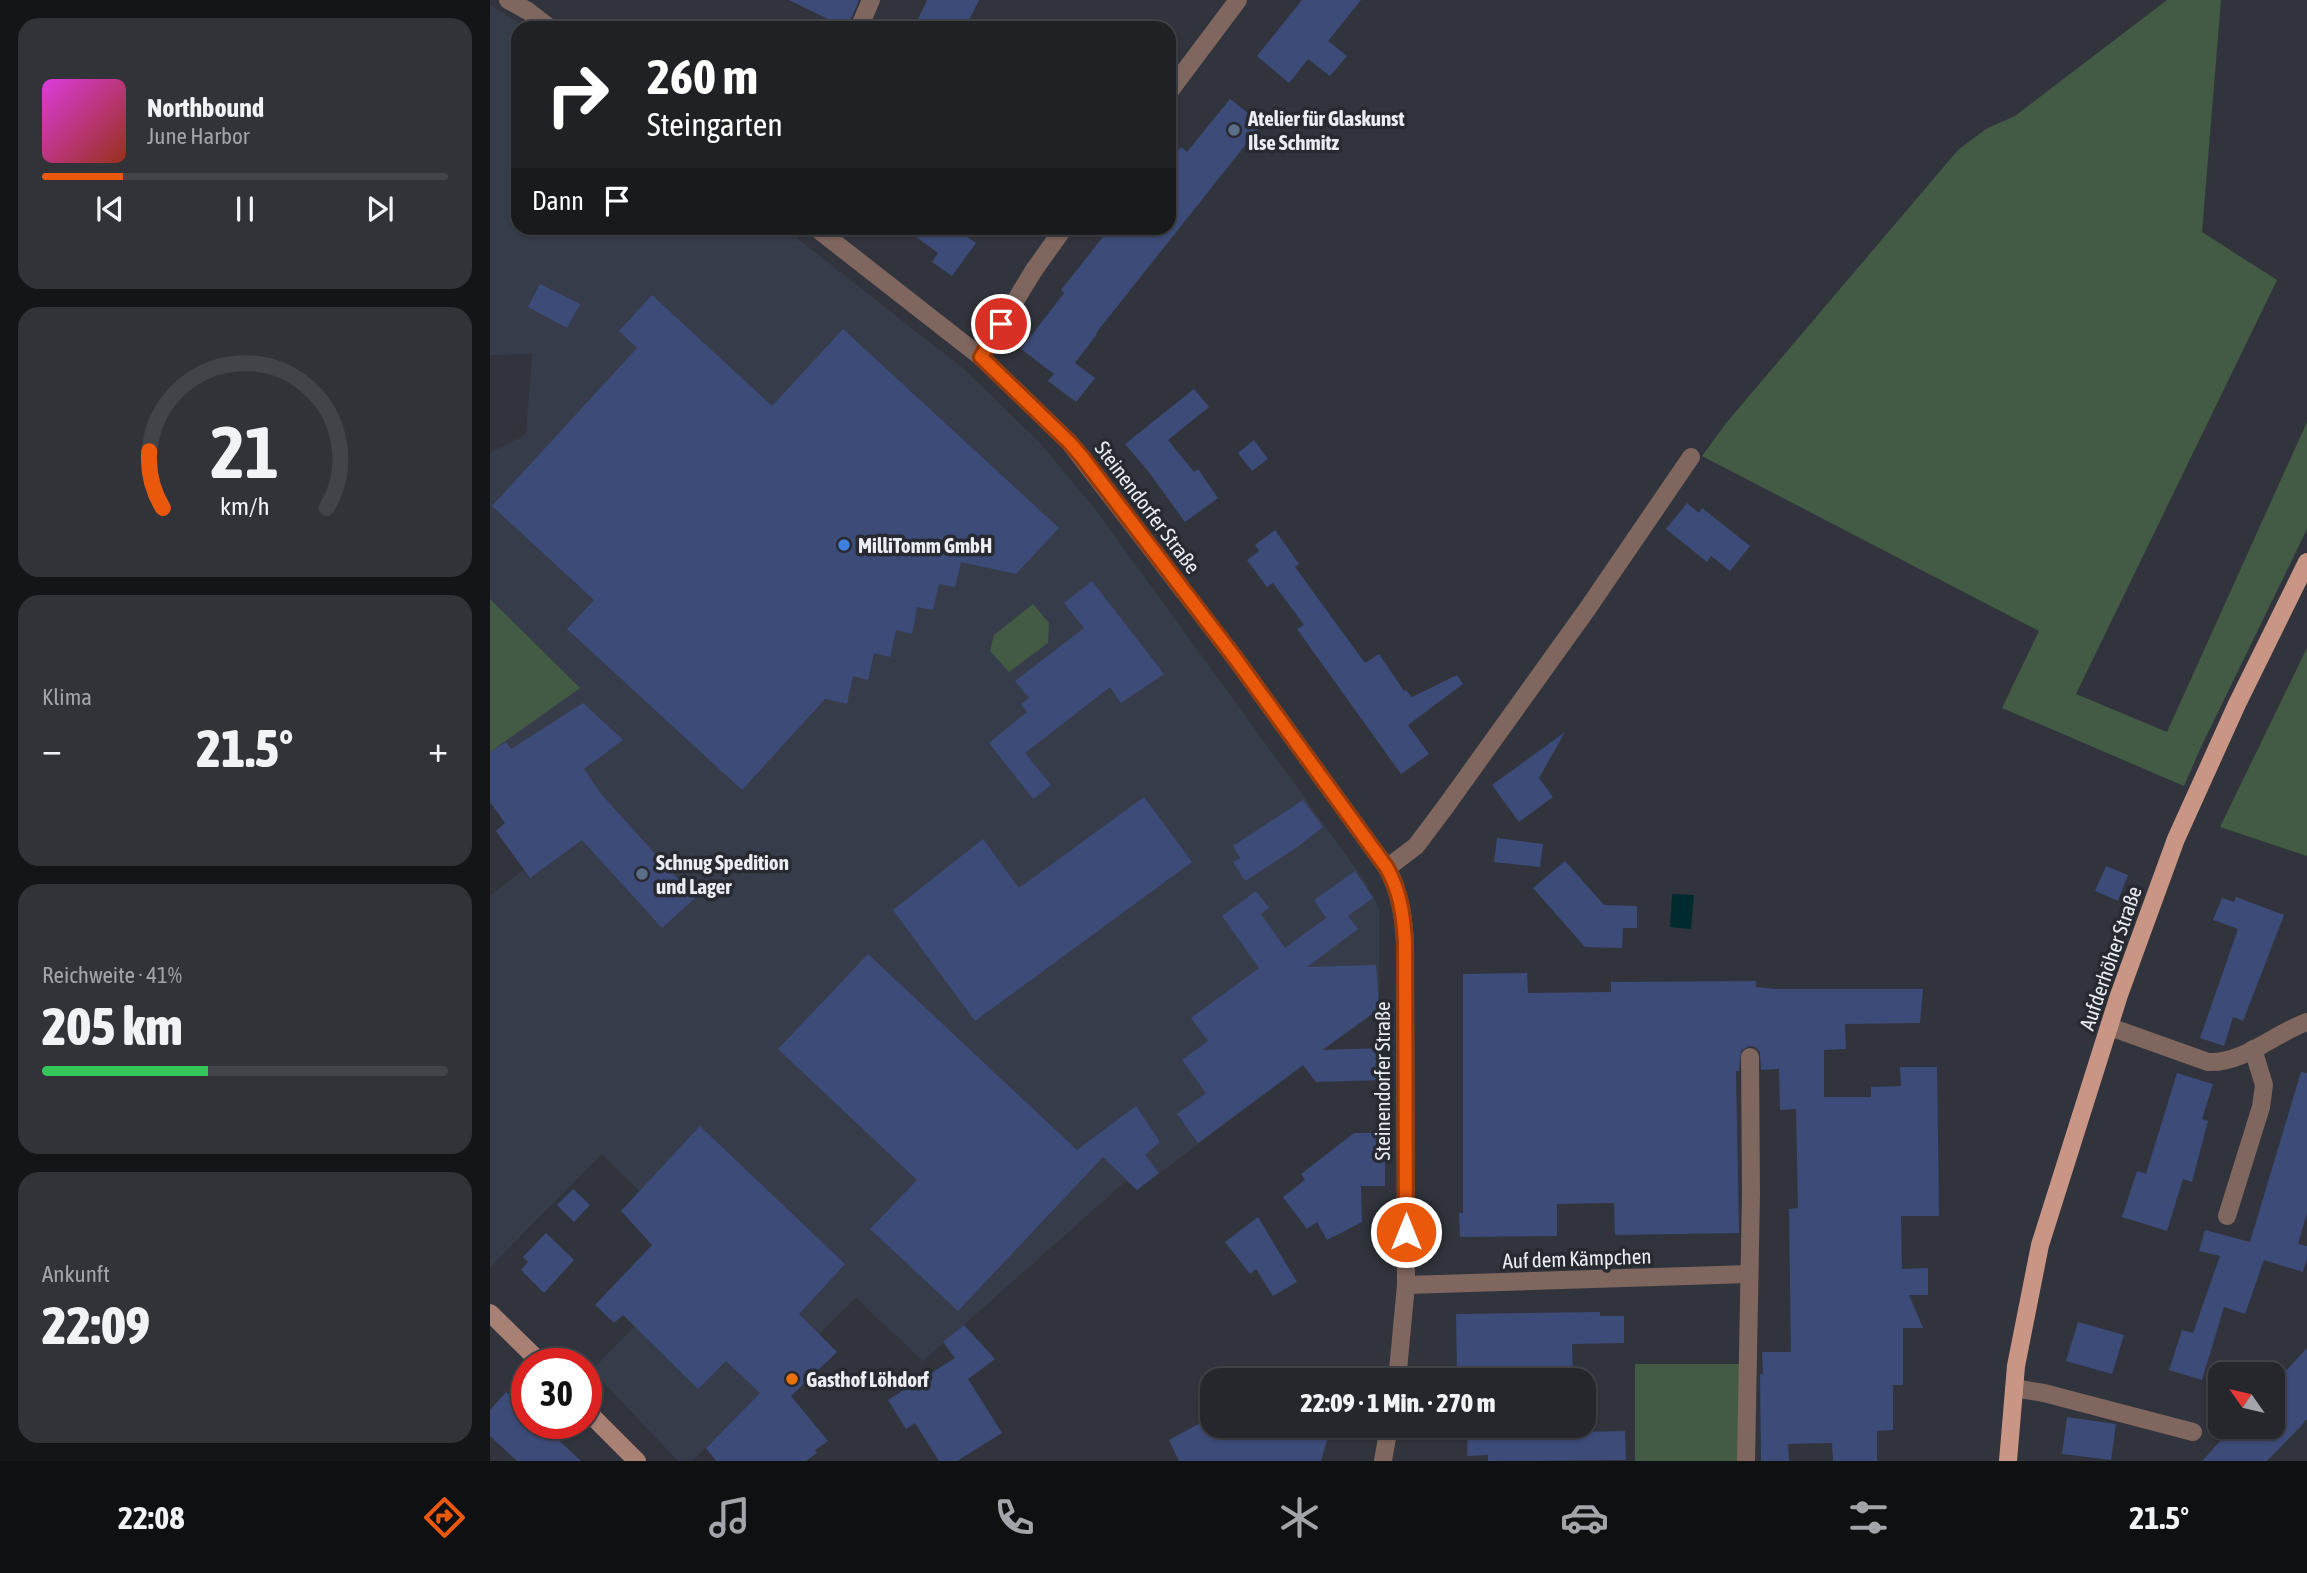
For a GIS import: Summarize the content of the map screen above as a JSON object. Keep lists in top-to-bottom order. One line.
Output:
{"streets":{"main road":["Aufderhöher Straße"],"street":["Steinendorfer Straße","Auf dem Kämpchen"]},"crossings":[["Steinendorfer Straße","Auf dem Kämpchen"]],"places":["Atelier für Glaskunst Ilse Schmitz","MilliTomm GmbH","Schnug Spedition und Lager","Gasthof Löhdorf"],"north":"top left","page":{"turn":["260 m","Steingarten"],"song":["Northbound","June Harbor"],"then":"Dann","tile":["Klima",["Reichweite · 41%","205 km"],["Ankunft","22:09"]],"heat":["−","21.5°","+"],"limit":"30","trip":"22:09 · 1 Min. · 270 m","tabs":["22:08","21.5°"],"gauge":["21","km/h"]}}
